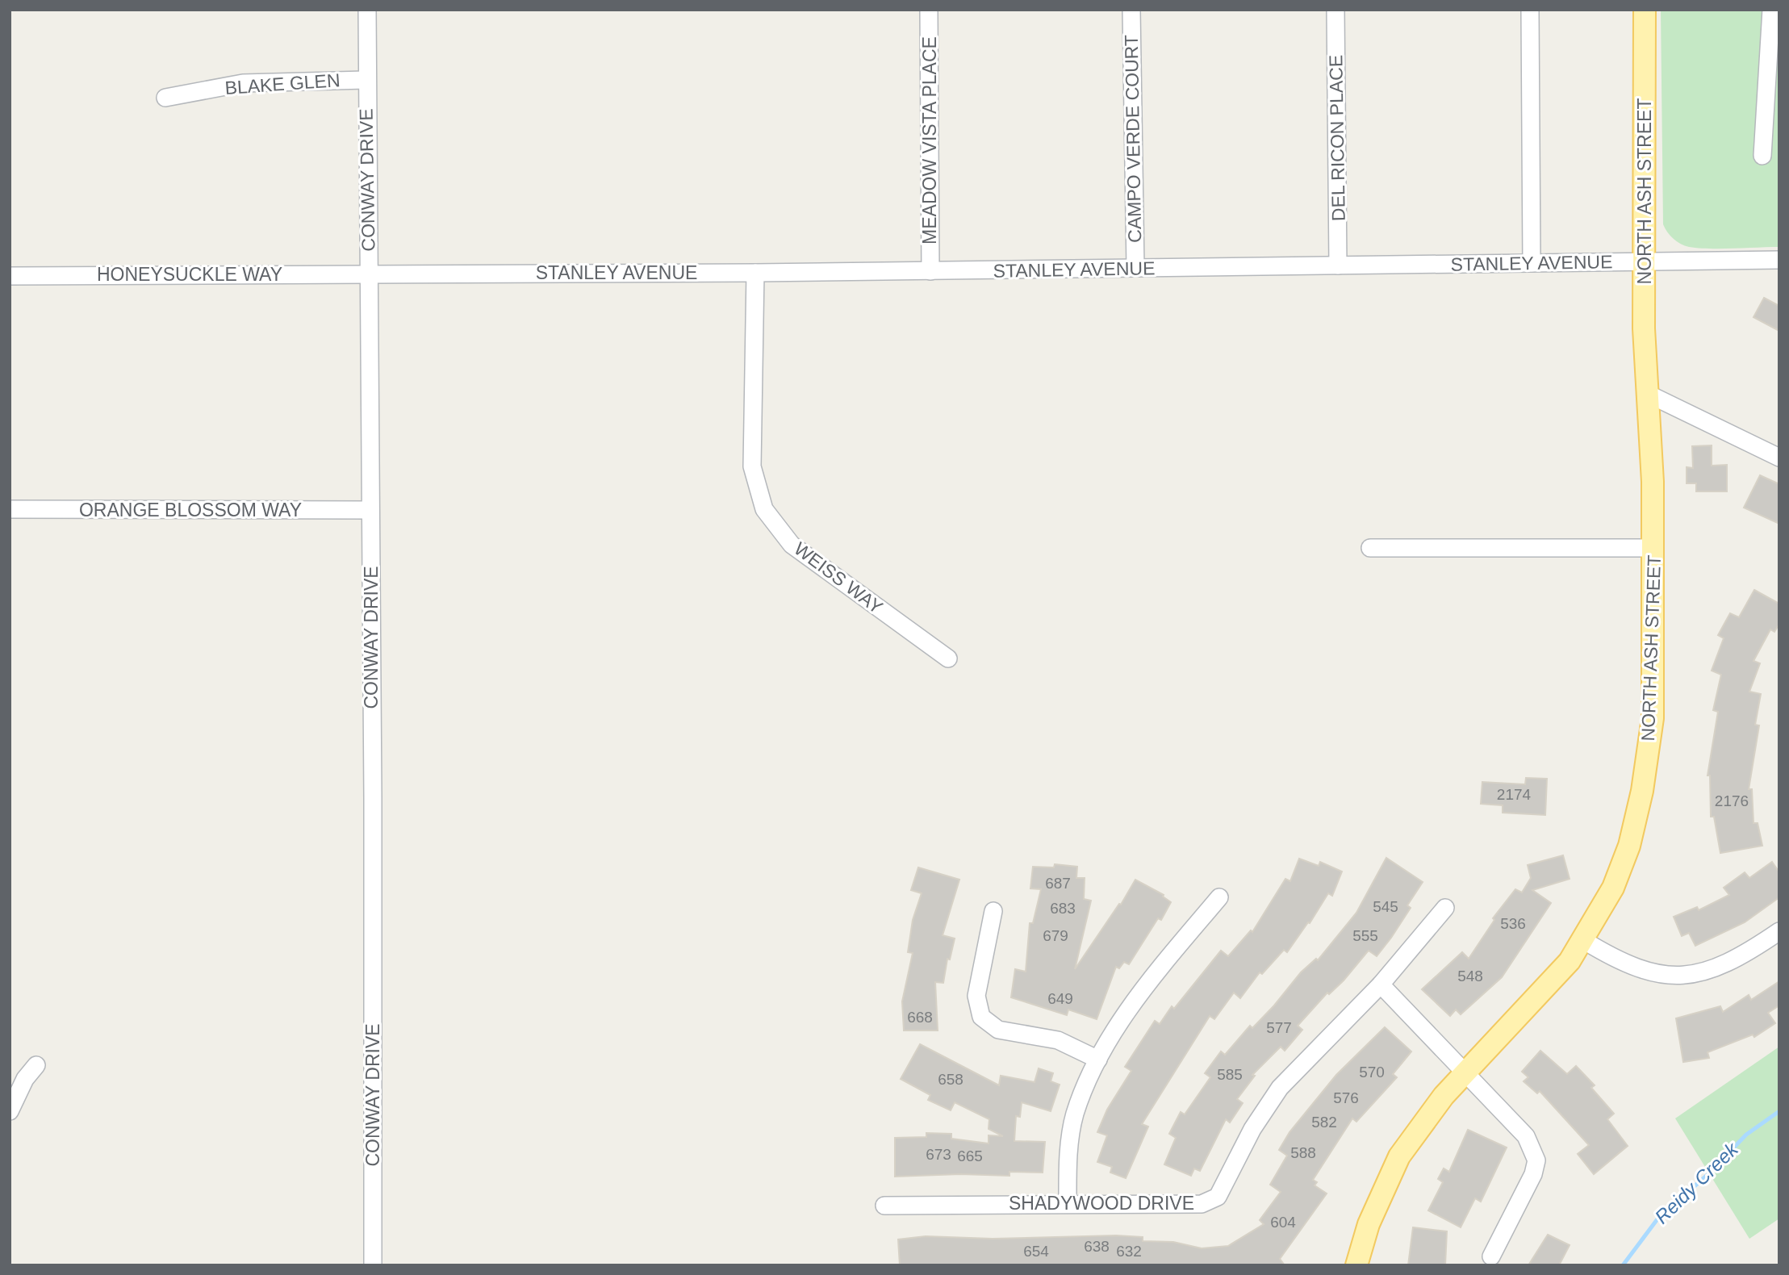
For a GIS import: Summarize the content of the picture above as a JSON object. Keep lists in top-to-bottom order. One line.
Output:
{"streets":{"main road":["NORTH ASH STREET"],"street":["BLAKE GLEN","DEL RICON PLACE","CAMPO VERDE COURT","MEADOW VISTA PLACE","CONWAY DRIVE","STANLEY AVENUE","HONEYSUCKLE WAY","ORANGE BLOSSOM WAY","WEISS WAY","SHADYWOOD DRIVE"]},"crossings":[["BLAKE GLEN","CONWAY DRIVE"],["DEL RICON PLACE","STANLEY AVENUE"],["CAMPO VERDE COURT","STANLEY AVENUE"],["MEADOW VISTA PLACE","STANLEY AVENUE"],["CONWAY DRIVE","STANLEY AVENUE"],["CONWAY DRIVE","HONEYSUCKLE WAY"],["CONWAY DRIVE","ORANGE BLOSSOM WAY"],["NORTH ASH STREET","STANLEY AVENUE"],["STANLEY AVENUE","HONEYSUCKLE WAY"],["STANLEY AVENUE","WEISS WAY"]],"water":["Reidy Creek"],"house_numbers":["2174","2176","687","545","683","536","679","555","548","649","668","577","570","585","658","576","582","588","673","665","604","638","654","632"]}
